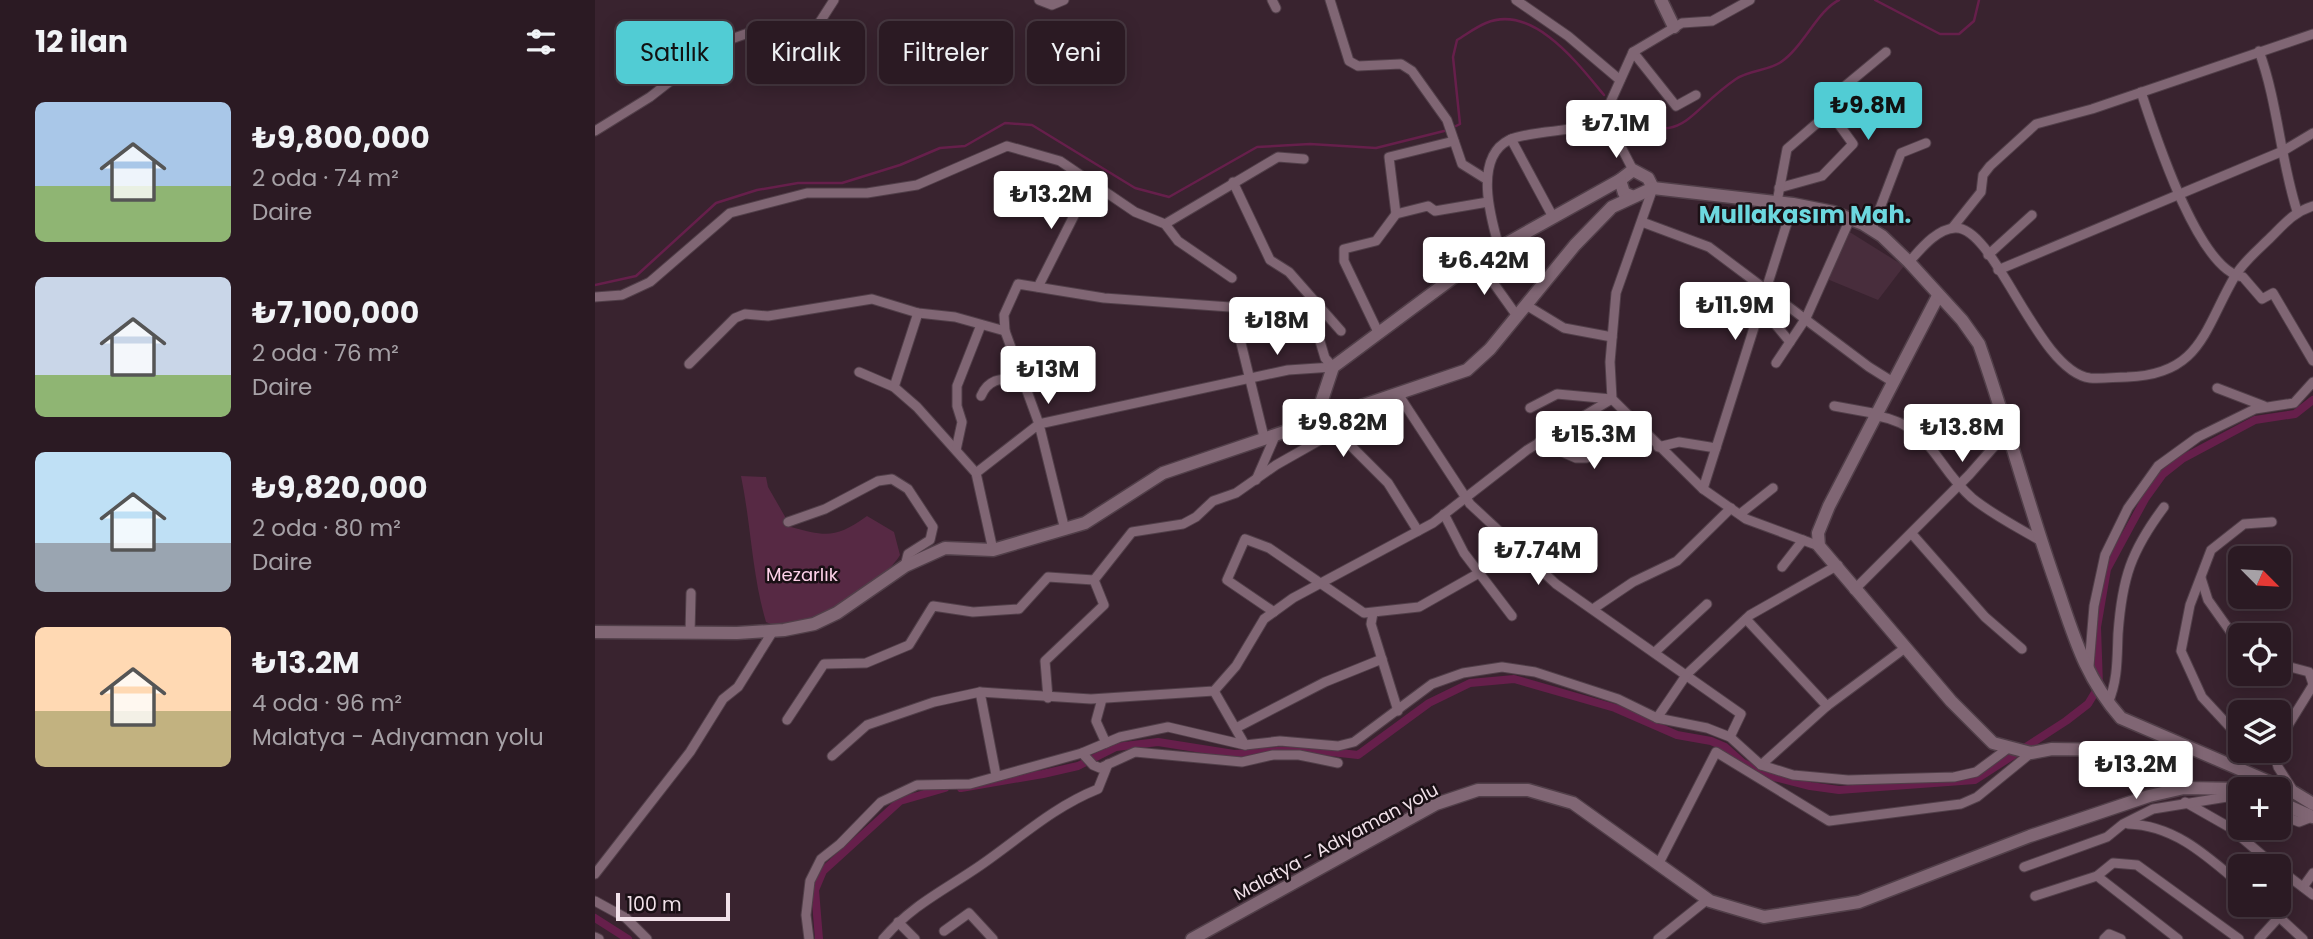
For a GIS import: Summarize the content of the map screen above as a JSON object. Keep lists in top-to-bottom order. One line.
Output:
{"streets":{"main road":["Malatya - Adıyaman yolu"]},"districts":["Mullakasım Mah."],"parks":["Mezarlık"],"scale_bar":"100 m","north":"bottom right","page":{"heading":"12 ilan","chip":["Satılık","Kiralık","Filtreler","Yeni"],"price":["₺9.8M","₺7.1M","₺13.2M","₺6.42M","₺11.9M","₺18M","₺13M","₺9.82M","₺13.8M","₺15.3M","₺7.74M","₺13.2M"],"list":[{"name":"₺9,800,000","note":"2 oda · 74 m² · Daire"},{"name":"₺7,100,000","note":"2 oda · 76 m² · Daire"},{"name":"₺9,820,000","note":"2 oda · 80 m² · Daire"},{"name":"₺13.2M","note":"4 oda · 96 m² · Malatya - Adıyaman yolu"}],"map_buttons":["+","−"],"scale":"100 m"}}
